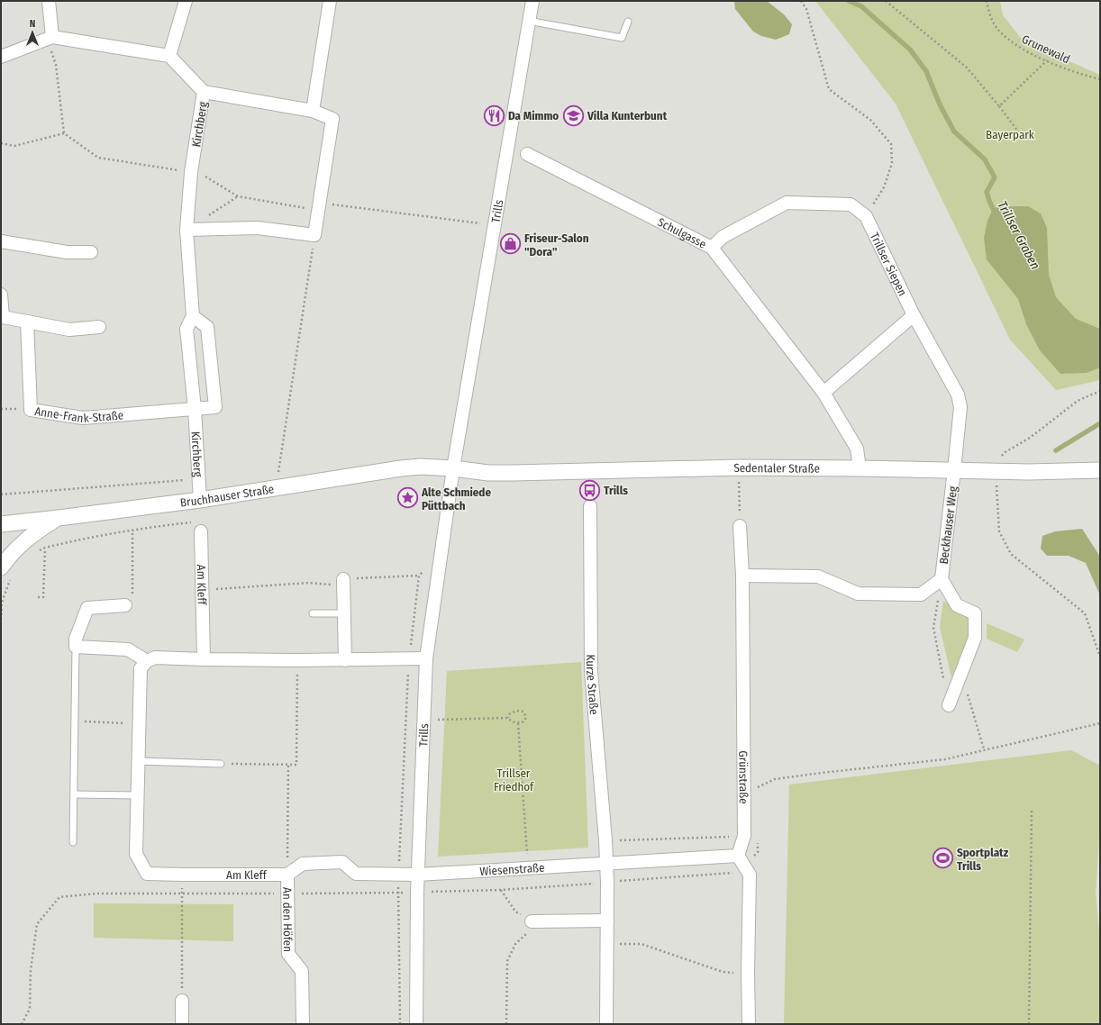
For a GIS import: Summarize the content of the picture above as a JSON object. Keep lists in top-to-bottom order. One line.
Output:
{"streets":{"street":["Kirchberg","Trills","Schulgasse","Trillser Siepen","Anne-Frank-Straße","Sedentaler Straße","Bruchhauser Straße","Beckhauser Weg","Am Kleff","Kurze Straße","Grünstraße","Wiesenstraße","An den Höfen"],"path":["Grunewald"]},"crossings":[["Kirchberg","Anne-Frank-Straße"],["Kirchberg","Bruchhauser Straße"],["Trills","Sedentaler Straße"],["Trills","Bruchhauser Straße"],["Trills","Wiesenstraße"],["Schulgasse","Trillser Siepen"],["Schulgasse","Sedentaler Straße"],["Trillser Siepen","Sedentaler Straße"],["Trillser Siepen","Beckhauser Weg"],["Sedentaler Straße","Bruchhauser Straße"],["Sedentaler Straße","Beckhauser Weg"],["Beckhauser Weg","Grünstraße"],["Am Kleff","An den Höfen"],["Kurze Straße","Wiesenstraße"],["Grünstraße","Wiesenstraße"]],"water":["Trillser Graben"],"parks":["Bayerpark","Trillser Friedhof"],"places":{"restaurant":["Da Mimmo"],"school or university":["Villa Kunterbunt"],"shop":["Friseur-Salon \"Dora\""],"bus stop":["Trills"],"place":["Alte Schmiede Püttbach"],"sports":["Sportplatz Trills"]},"north":"top"}
